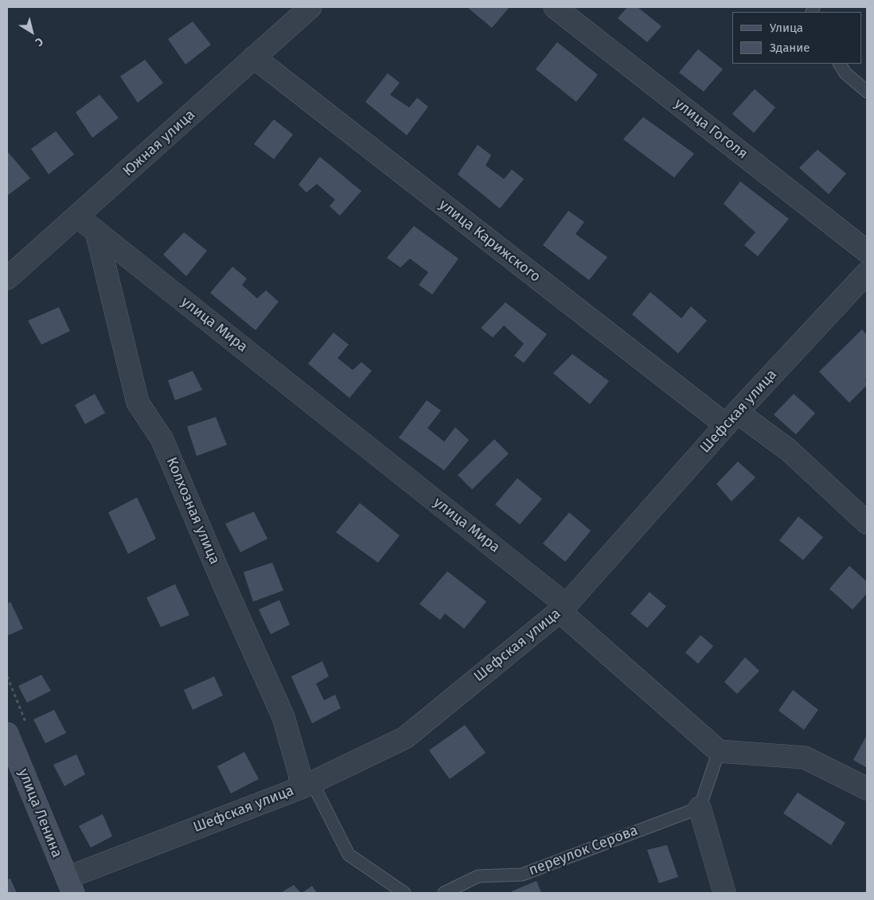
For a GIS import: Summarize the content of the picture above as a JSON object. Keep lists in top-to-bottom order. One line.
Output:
{"streets":{"street":["улица Гоголя","Южная улица","улица Карижского","улица Мира","Шефская улица","Колхозная улица","улица Ленина"],"lane":["переулок Серова"]},"crossings":[["Южная улица","улица Карижского"],["Южная улица","улица Мира"],["улица Карижского","Шефская улица"],["улица Мира","Шефская улица"],["улица Мира","Колхозная улица"],["Шефская улица","Колхозная улица"],["Шефская улица","улица Ленина"]],"legend":["Улица","Здание"],"north":"bottom right"}
